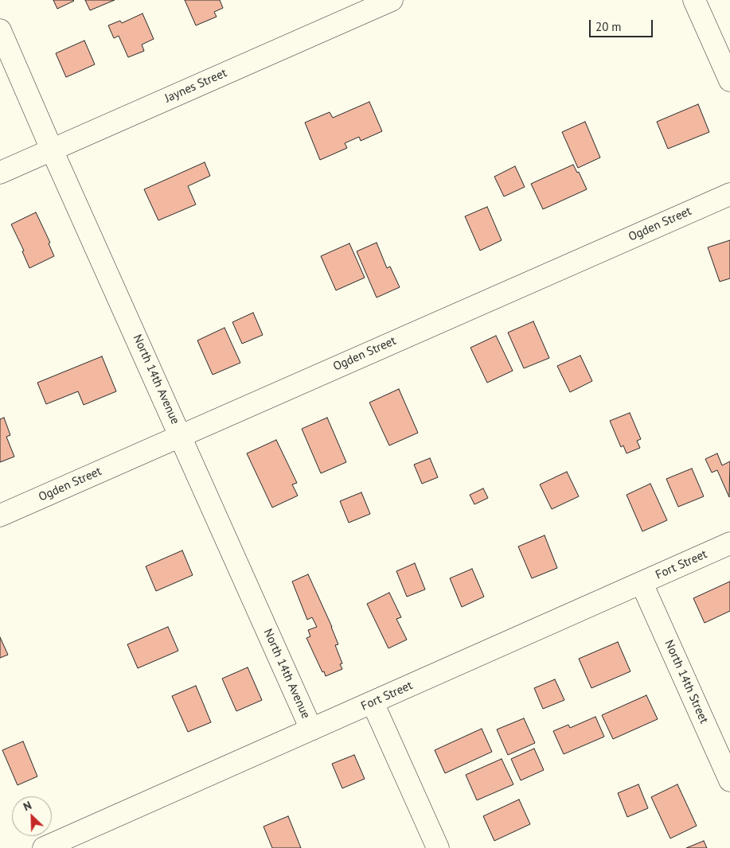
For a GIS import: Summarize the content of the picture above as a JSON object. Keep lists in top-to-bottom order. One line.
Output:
{"streets":{"street":["Jaynes Street","Ogden Street","North 14th Avenue","Fort Street","North 14th Street"]},"crossings":[["Jaynes Street","North 14th Avenue"],["Ogden Street","North 14th Avenue"],["North 14th Avenue","Fort Street"],["Fort Street","North 14th Street"]],"scale_bar":"20 m","north":"top left"}
